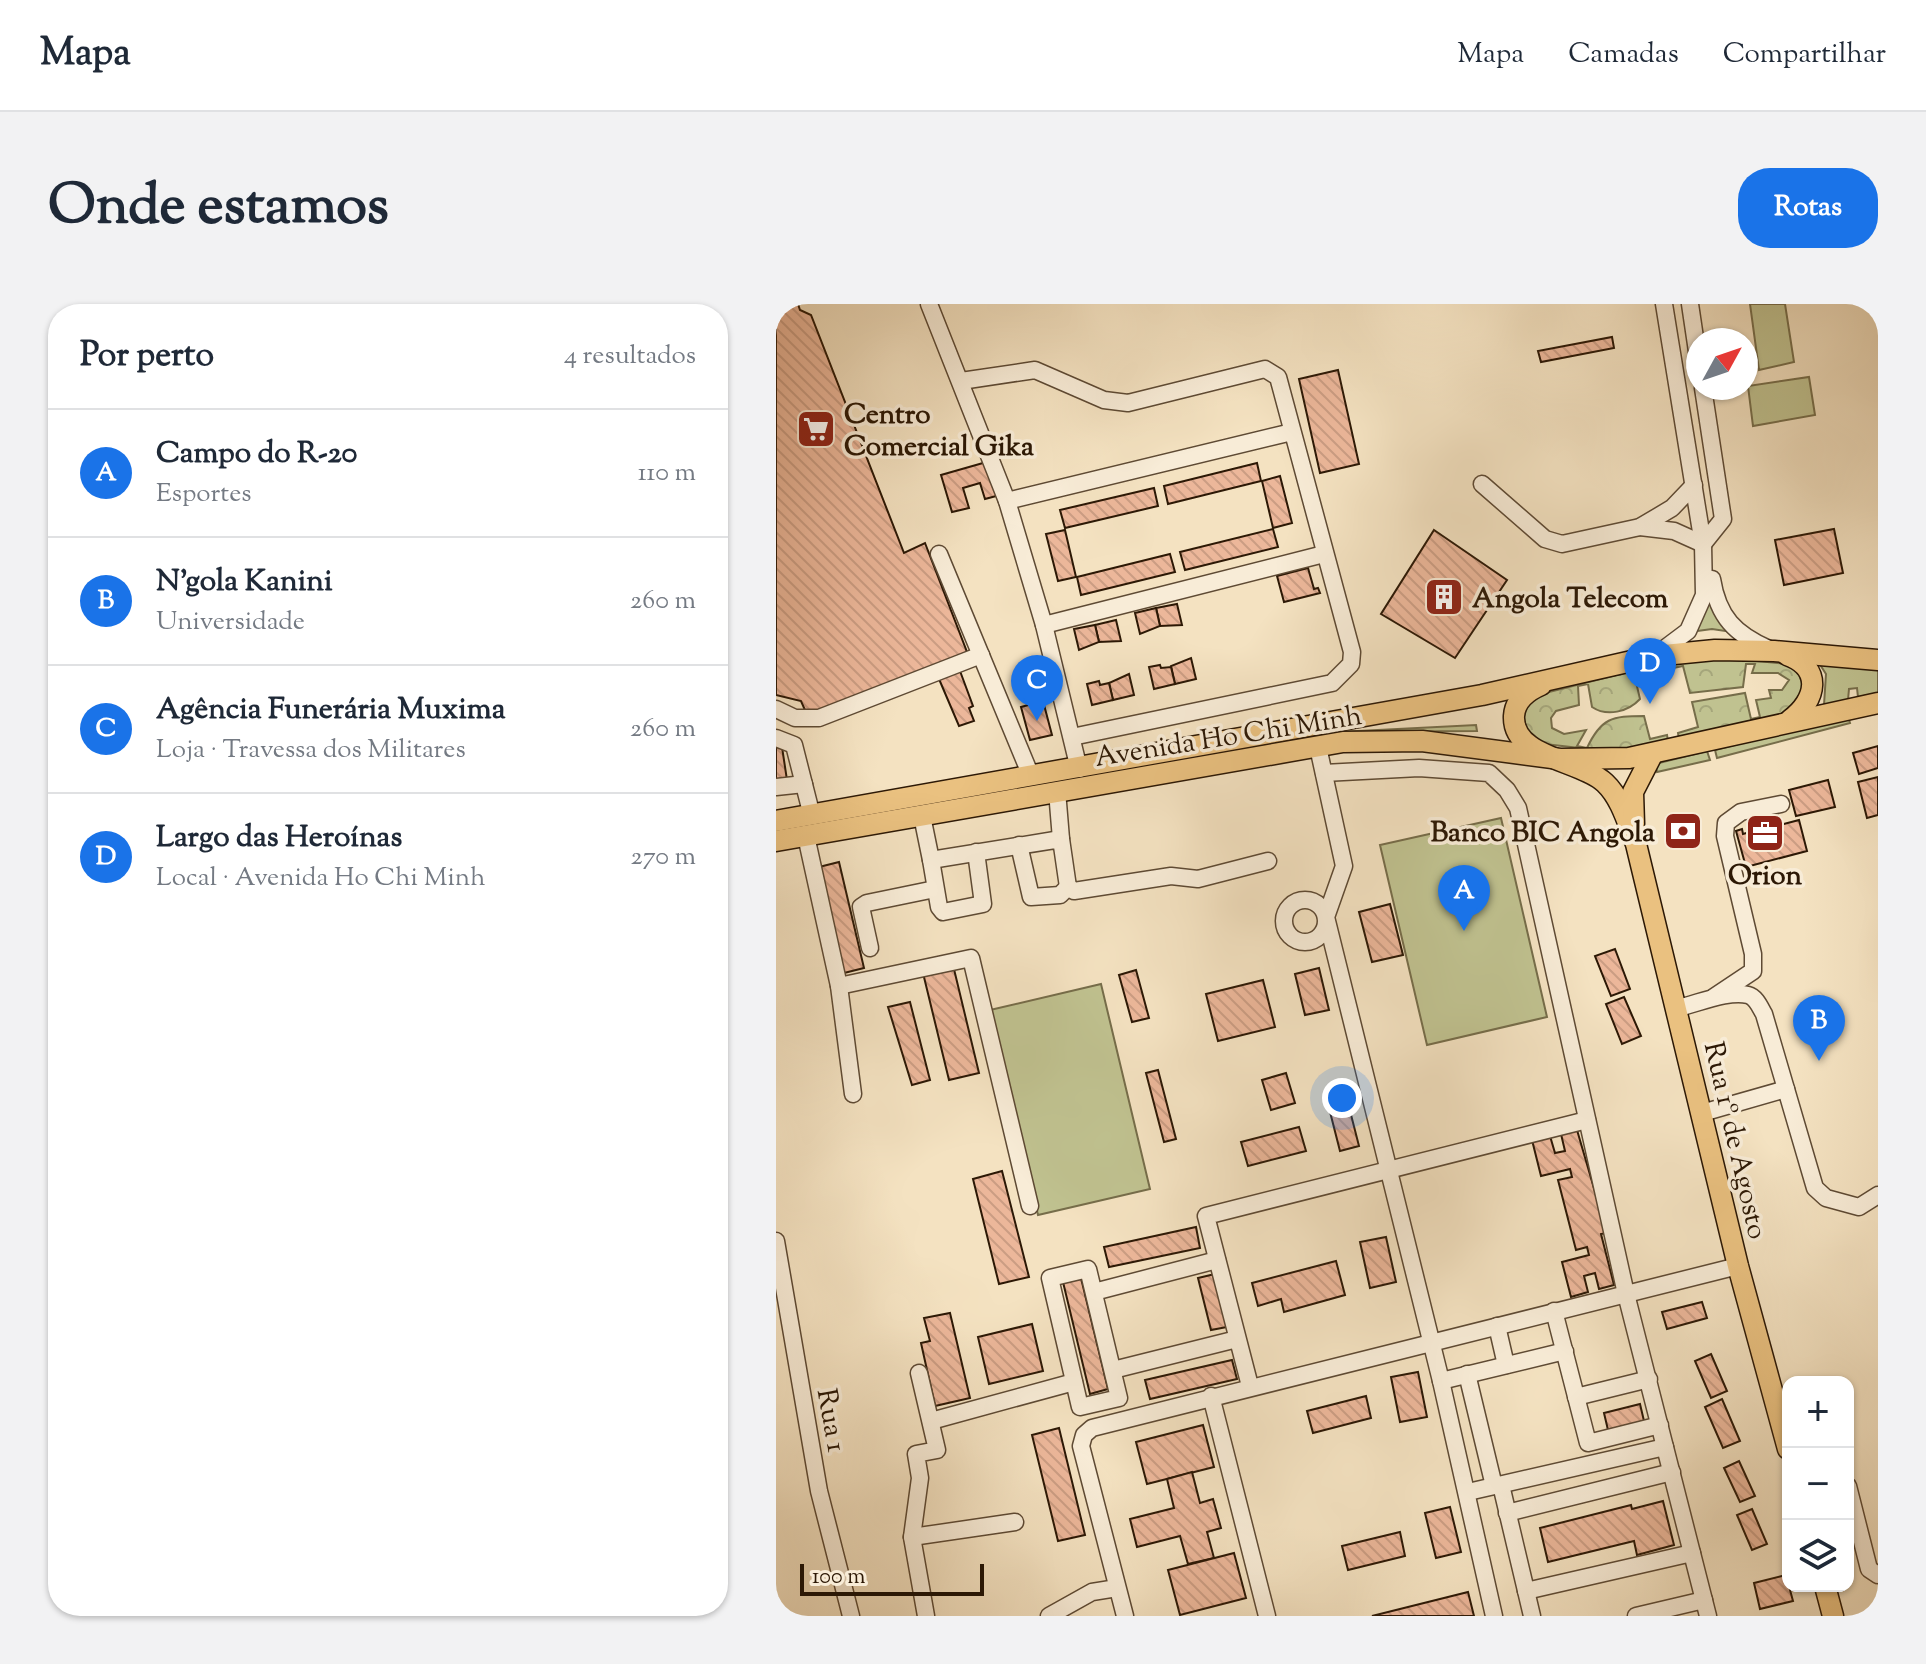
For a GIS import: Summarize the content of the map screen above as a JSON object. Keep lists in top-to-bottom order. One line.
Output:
{"streets":{"main road":["Avenida Ho Chi Minh","Rua 1º de Agosto"],"street":["Rua 1"]},"places":{"supermarket":["Centro Comercial Gika"],"building":["Angola Telecom"],"bank":["Banco BIC Angola"],"office":["Orion"]},"scale_bar":"100 m","north":"top right","page":{"header":"Mapa","nav":["Mapa","Camadas","Compartilhar"],"title":"Onde estamos","buttons":"Rotas","heading":["Por perto","4 resultados"],"list":[{"mark":"A","name":"Campo do R-20","note":"Esportes","value":"110 m"},{"mark":"B","name":"N'gola Kanini","note":"Universidade","value":"260 m"},{"mark":"C","name":"Agência Funerária Muxima","note":"Loja · Travessa dos Militares","value":"260 m"},{"mark":"D","name":"Largo das Heroínas","note":"Local · Avenida Ho Chi Minh","value":"270 m"}],"pins":["D","C","A","B"],"map_buttons":["+","−"],"scale":"100 m"}}
